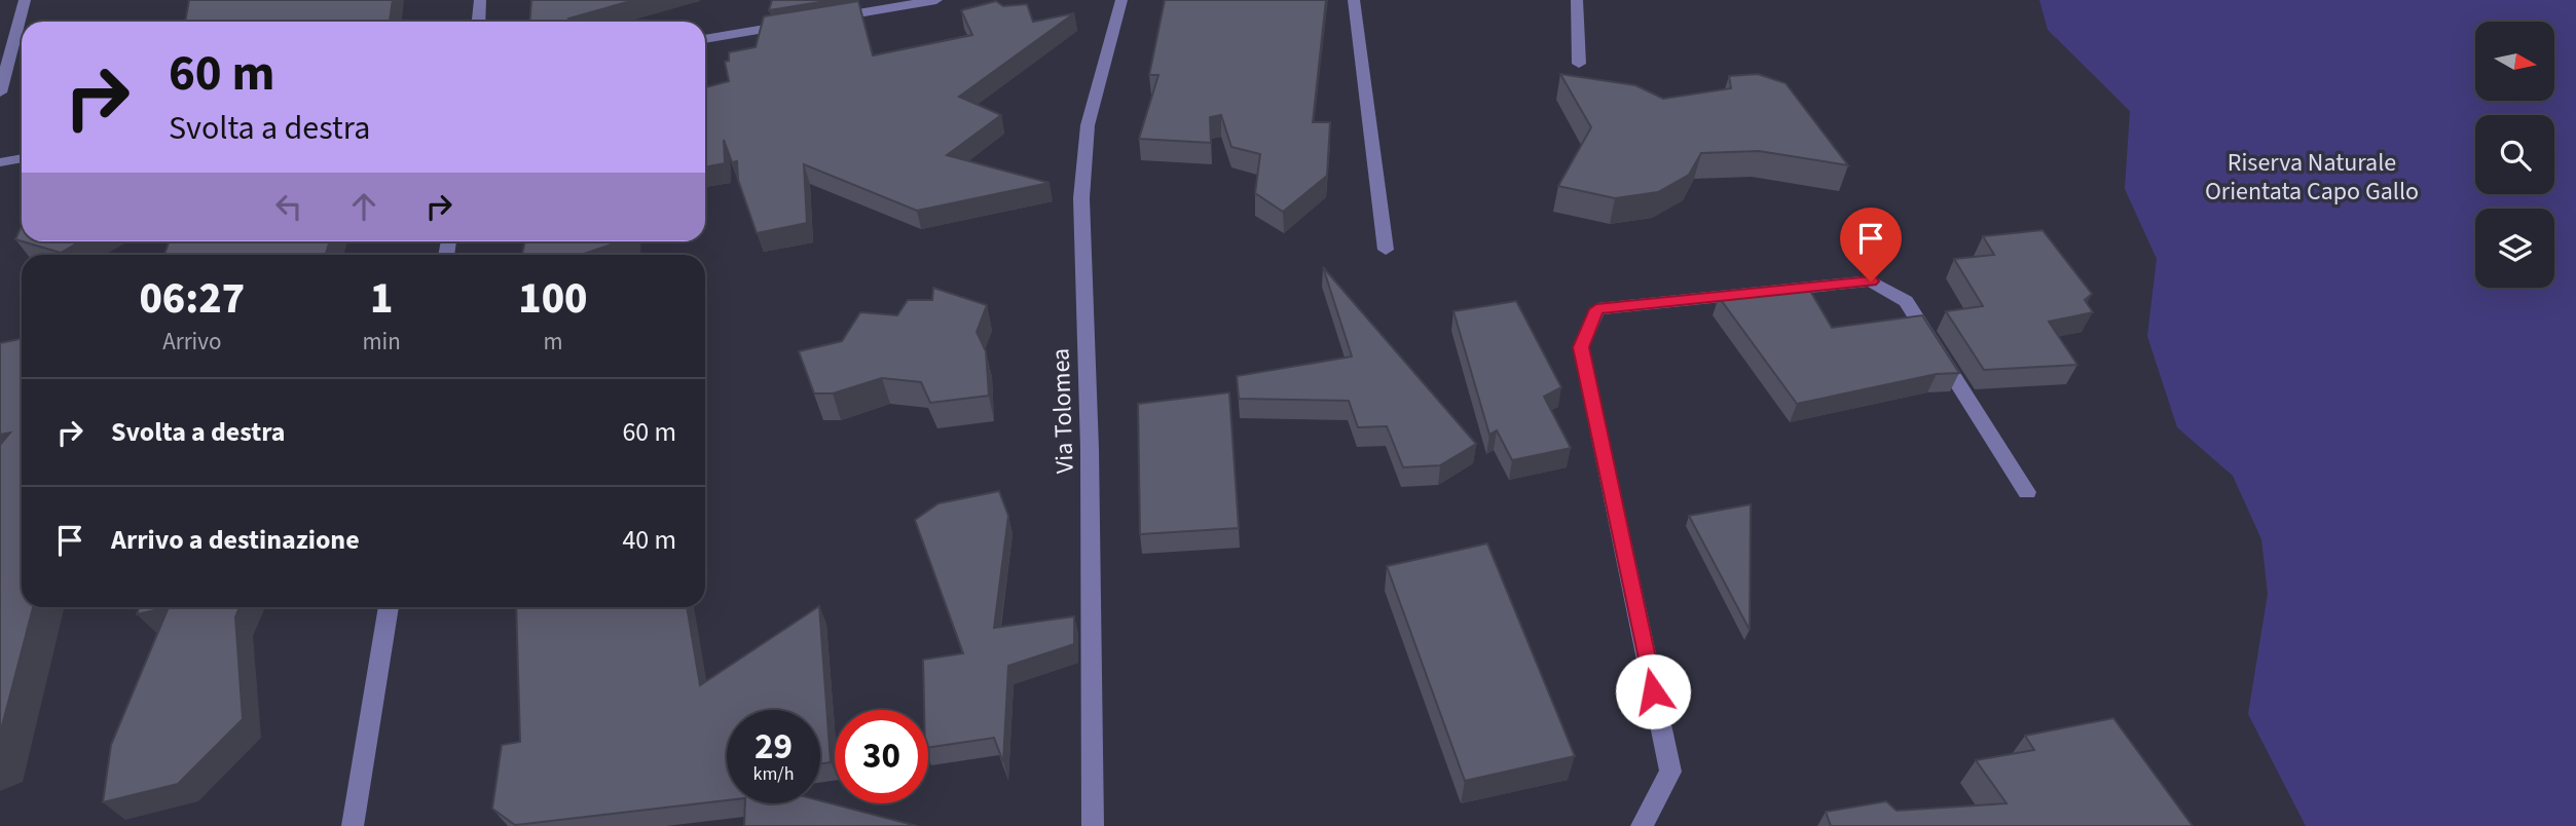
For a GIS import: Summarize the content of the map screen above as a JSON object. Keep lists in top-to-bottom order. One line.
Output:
{"streets":{"street":["Via Tolomea"]},"parks":["Riserva Naturale Orientata Capo Gallo"],"north":"right","page":{"turn":["60 m","Svolta a destra"],"eta":["06:27","Arrivo","1","min","100","m"],"list":[{"name":"Svolta a destra","value":"60 m"},{"name":"Arrivo a destinazione","value":"40 m"}],"speed":"29 km/h","limit":"30"}}
